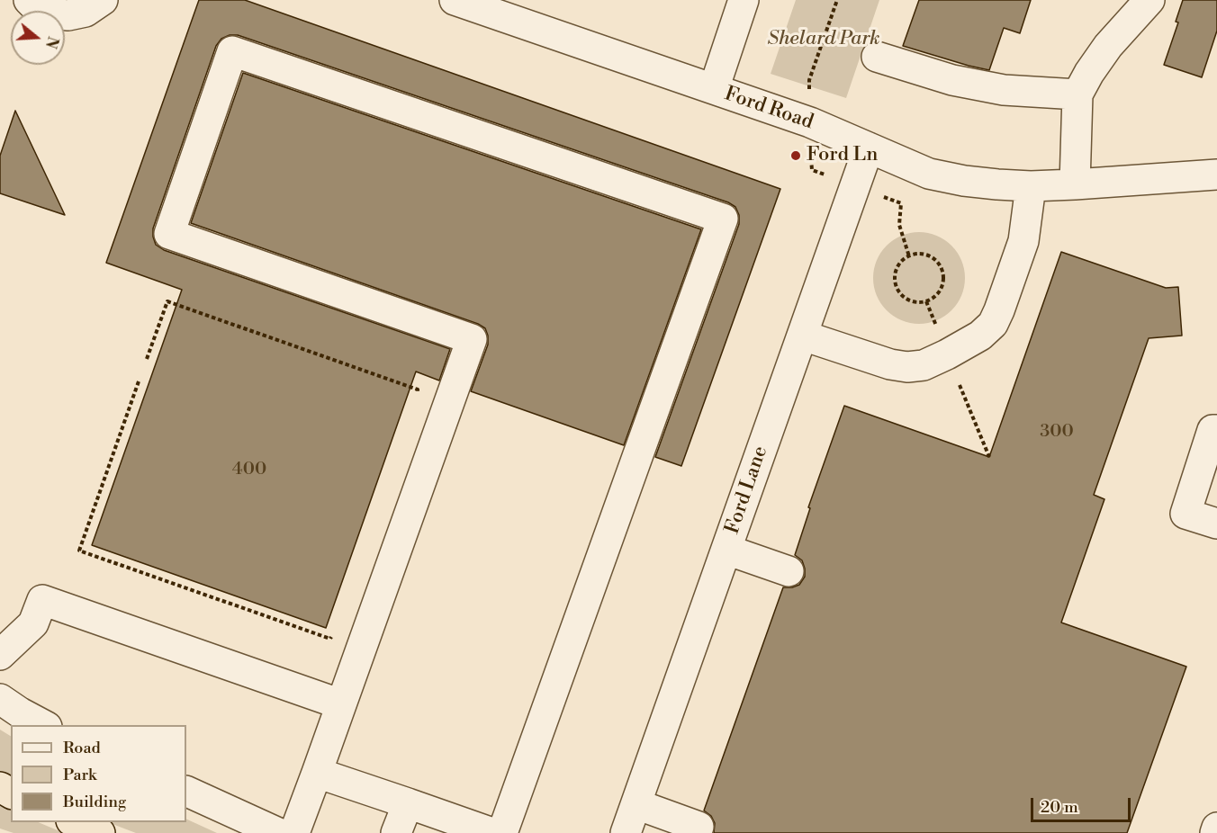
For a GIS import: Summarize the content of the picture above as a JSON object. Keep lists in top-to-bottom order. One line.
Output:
{"streets":{"street":["Ford Road","Ford Lane"]},"crossings":[["Ford Road","Ford Lane"]],"parks":["Shelard Park"],"places":["Ford Ln"],"house_numbers":["300","400"],"legend":["Road","Park","Building"],"scale_bar":"20 m","north":"right"}
